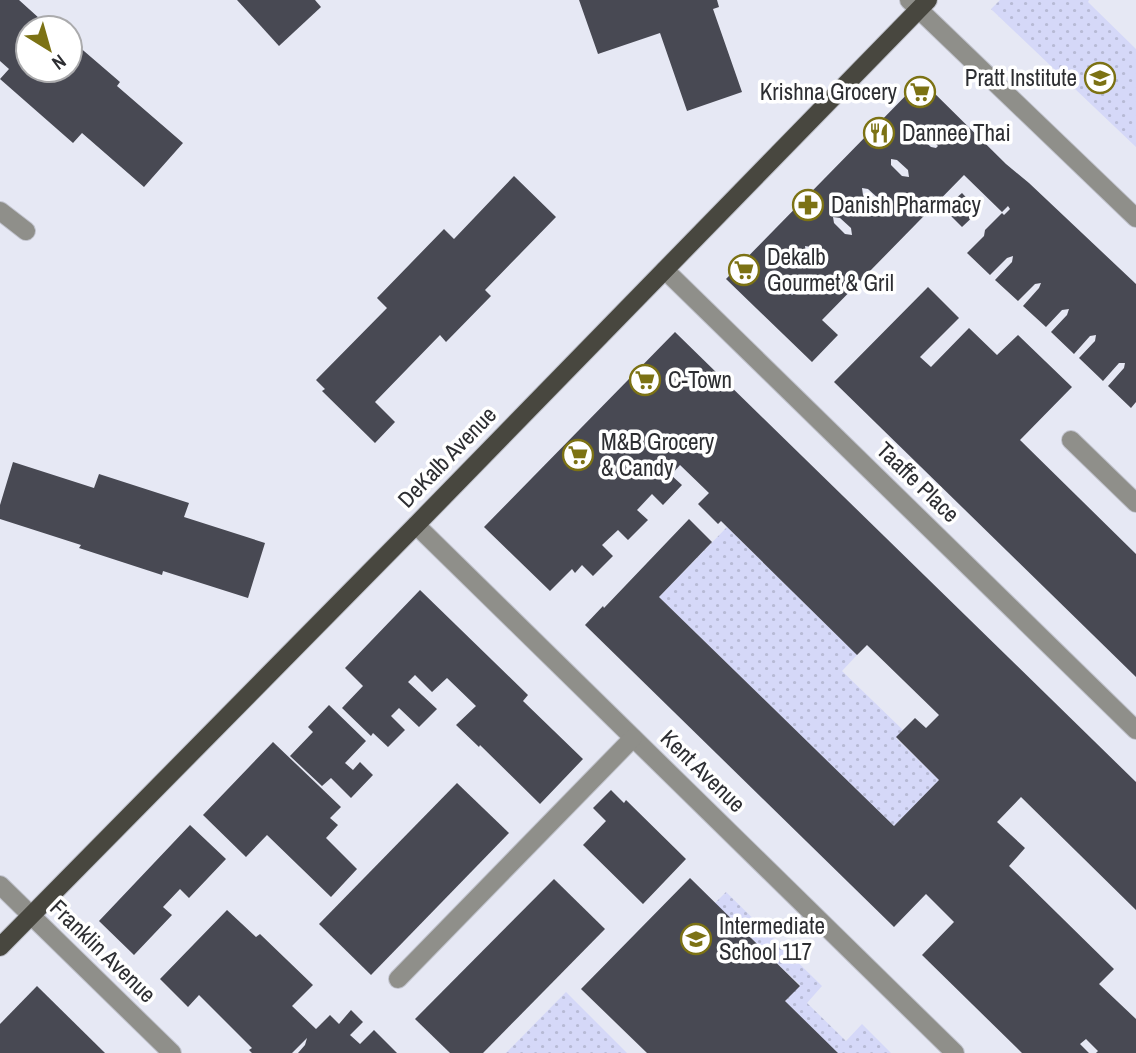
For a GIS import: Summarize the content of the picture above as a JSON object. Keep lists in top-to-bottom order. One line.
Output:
{"streets":{"main road":["DeKalb Avenue"],"street":["Taaffe Place","Kent Avenue","Franklin Avenue"]},"crossings":[["DeKalb Avenue","Taaffe Place"],["DeKalb Avenue","Kent Avenue"],["DeKalb Avenue","Franklin Avenue"]],"places":{"school or university":["Pratt Institute","Intermediate School 117"],"supermarket":["Krishna Grocery","Dekalb Gourmet & Gril","C-Town","M&B Grocery & Candy"],"restaurant":["Dannee Thai"],"pharmacy":["Danish Pharmacy"]},"north":"bottom right"}
